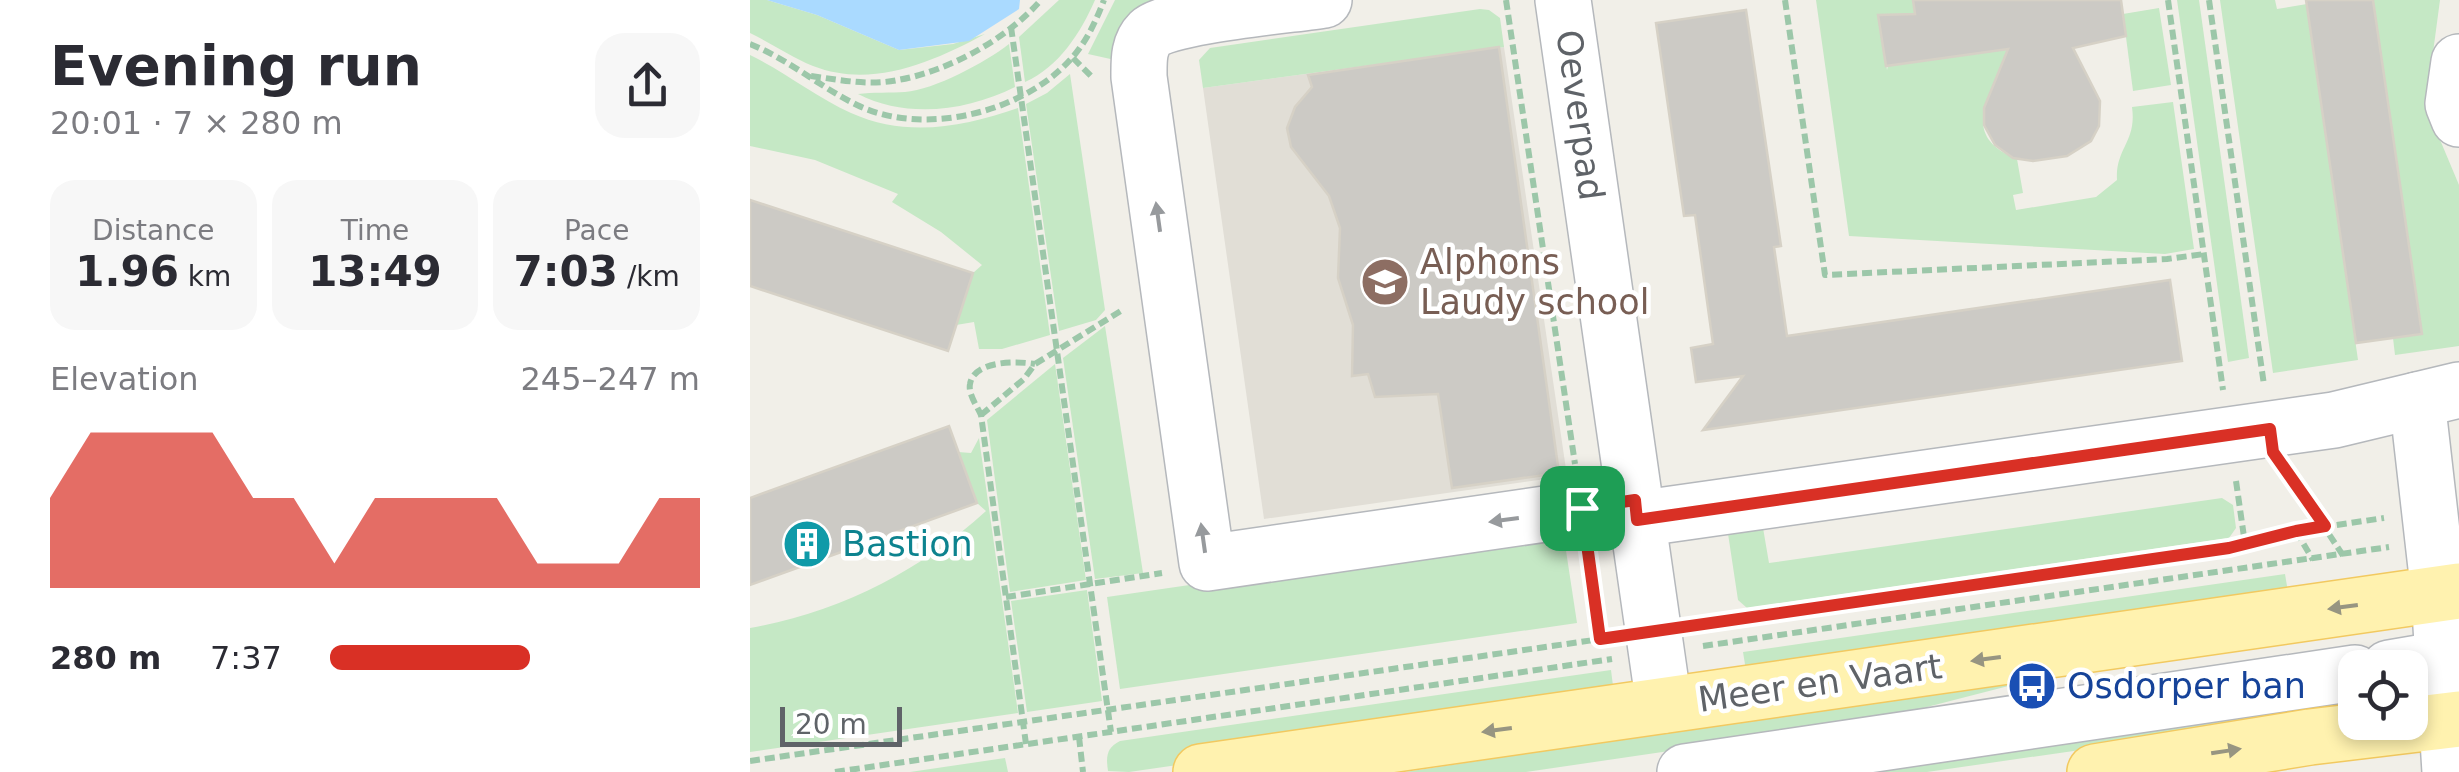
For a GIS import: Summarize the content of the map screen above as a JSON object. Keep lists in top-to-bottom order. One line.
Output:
{"streets":{"main road":["Meer en Vaart"],"street":["Oeverpad"]},"crossings":[["Oeverpad","Meer en Vaart"]],"one_way":["Meer en Vaart"],"places":{"school or university":["Alphons Laudy school"],"building":["Bastion"],"bus stop":["Osdorper ban"]},"scale_bar":"20 m","page":{"heading":["Evening run","20:01 · 7 × 280 m"],"stats":[["Distance","1.96 km"],["Time","13:49"],["Pace","7:03 /km"]],"chart":["Elevation","245–247 m"],"list":[{"name":"280 m","note":"7:37"}],"scale":"20 m"}}
